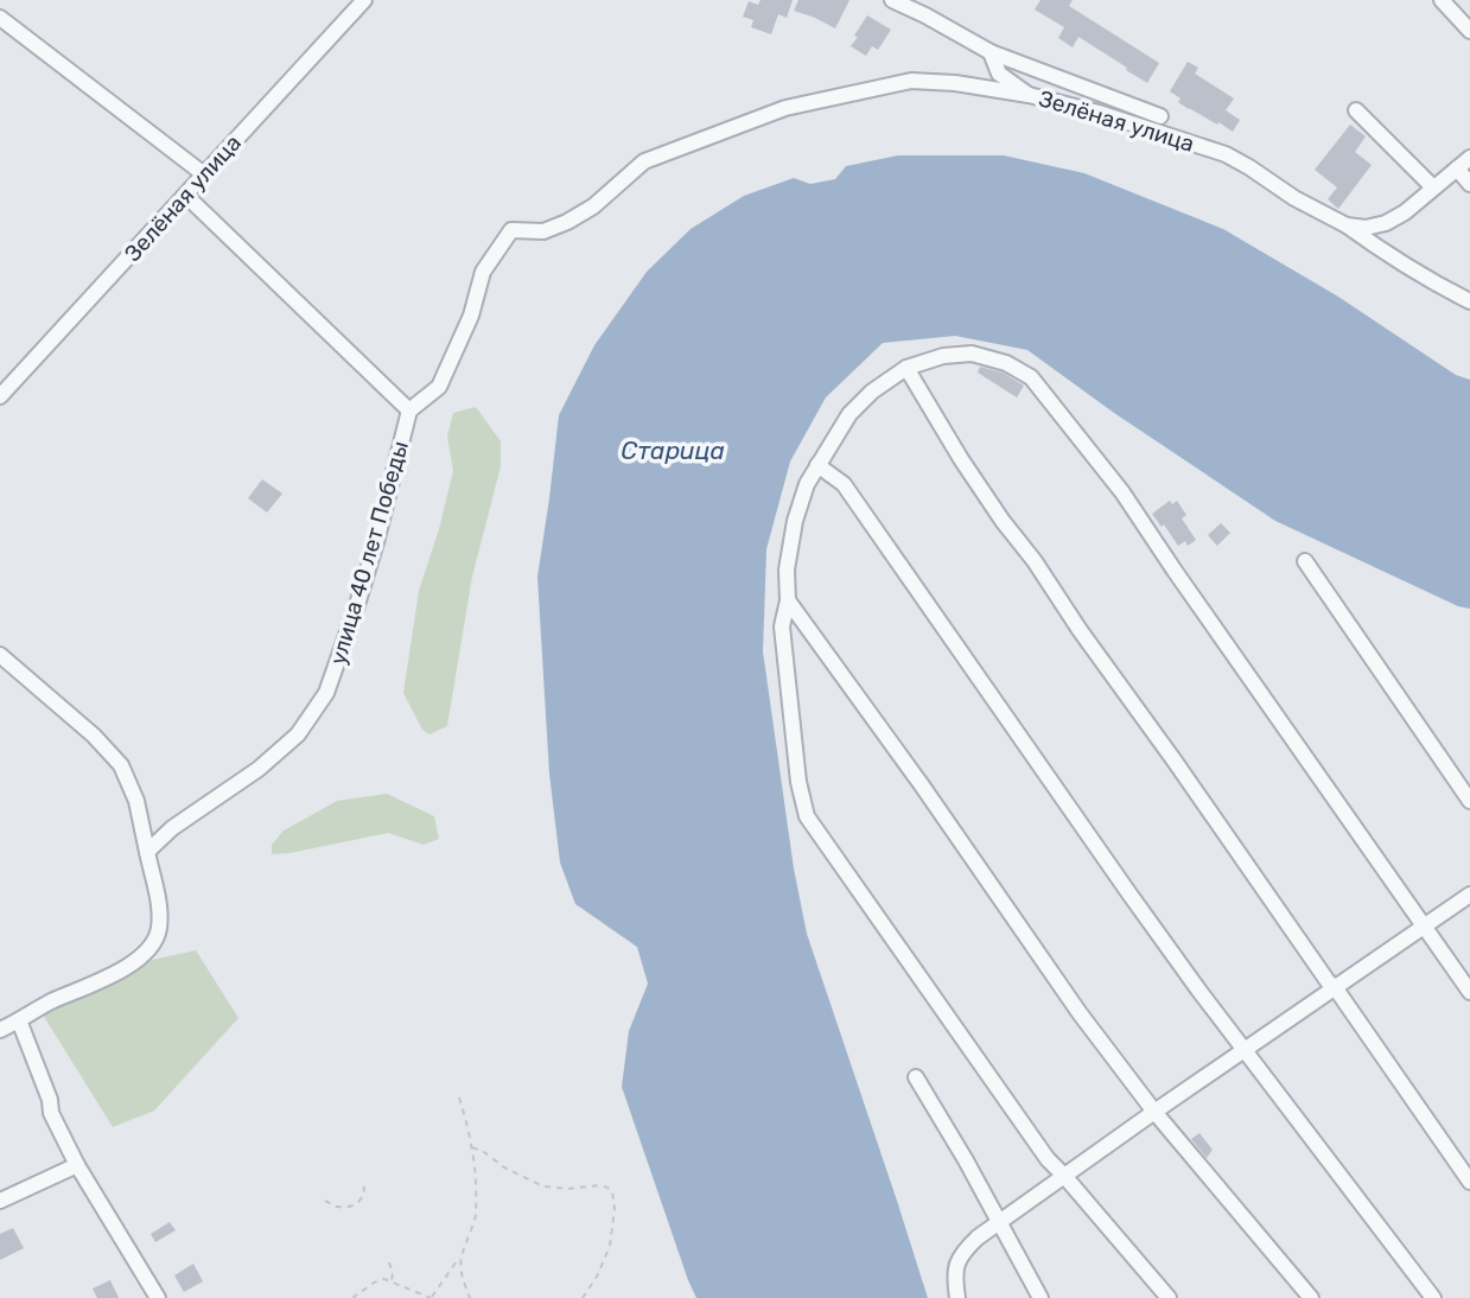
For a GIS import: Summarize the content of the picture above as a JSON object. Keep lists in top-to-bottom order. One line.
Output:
{"streets":{"street":["Зелёная улица","улица 40 лет Победы"]},"crossings":[["Зелёная улица","улица 40 лет Победы"]],"water":["Старица"]}
